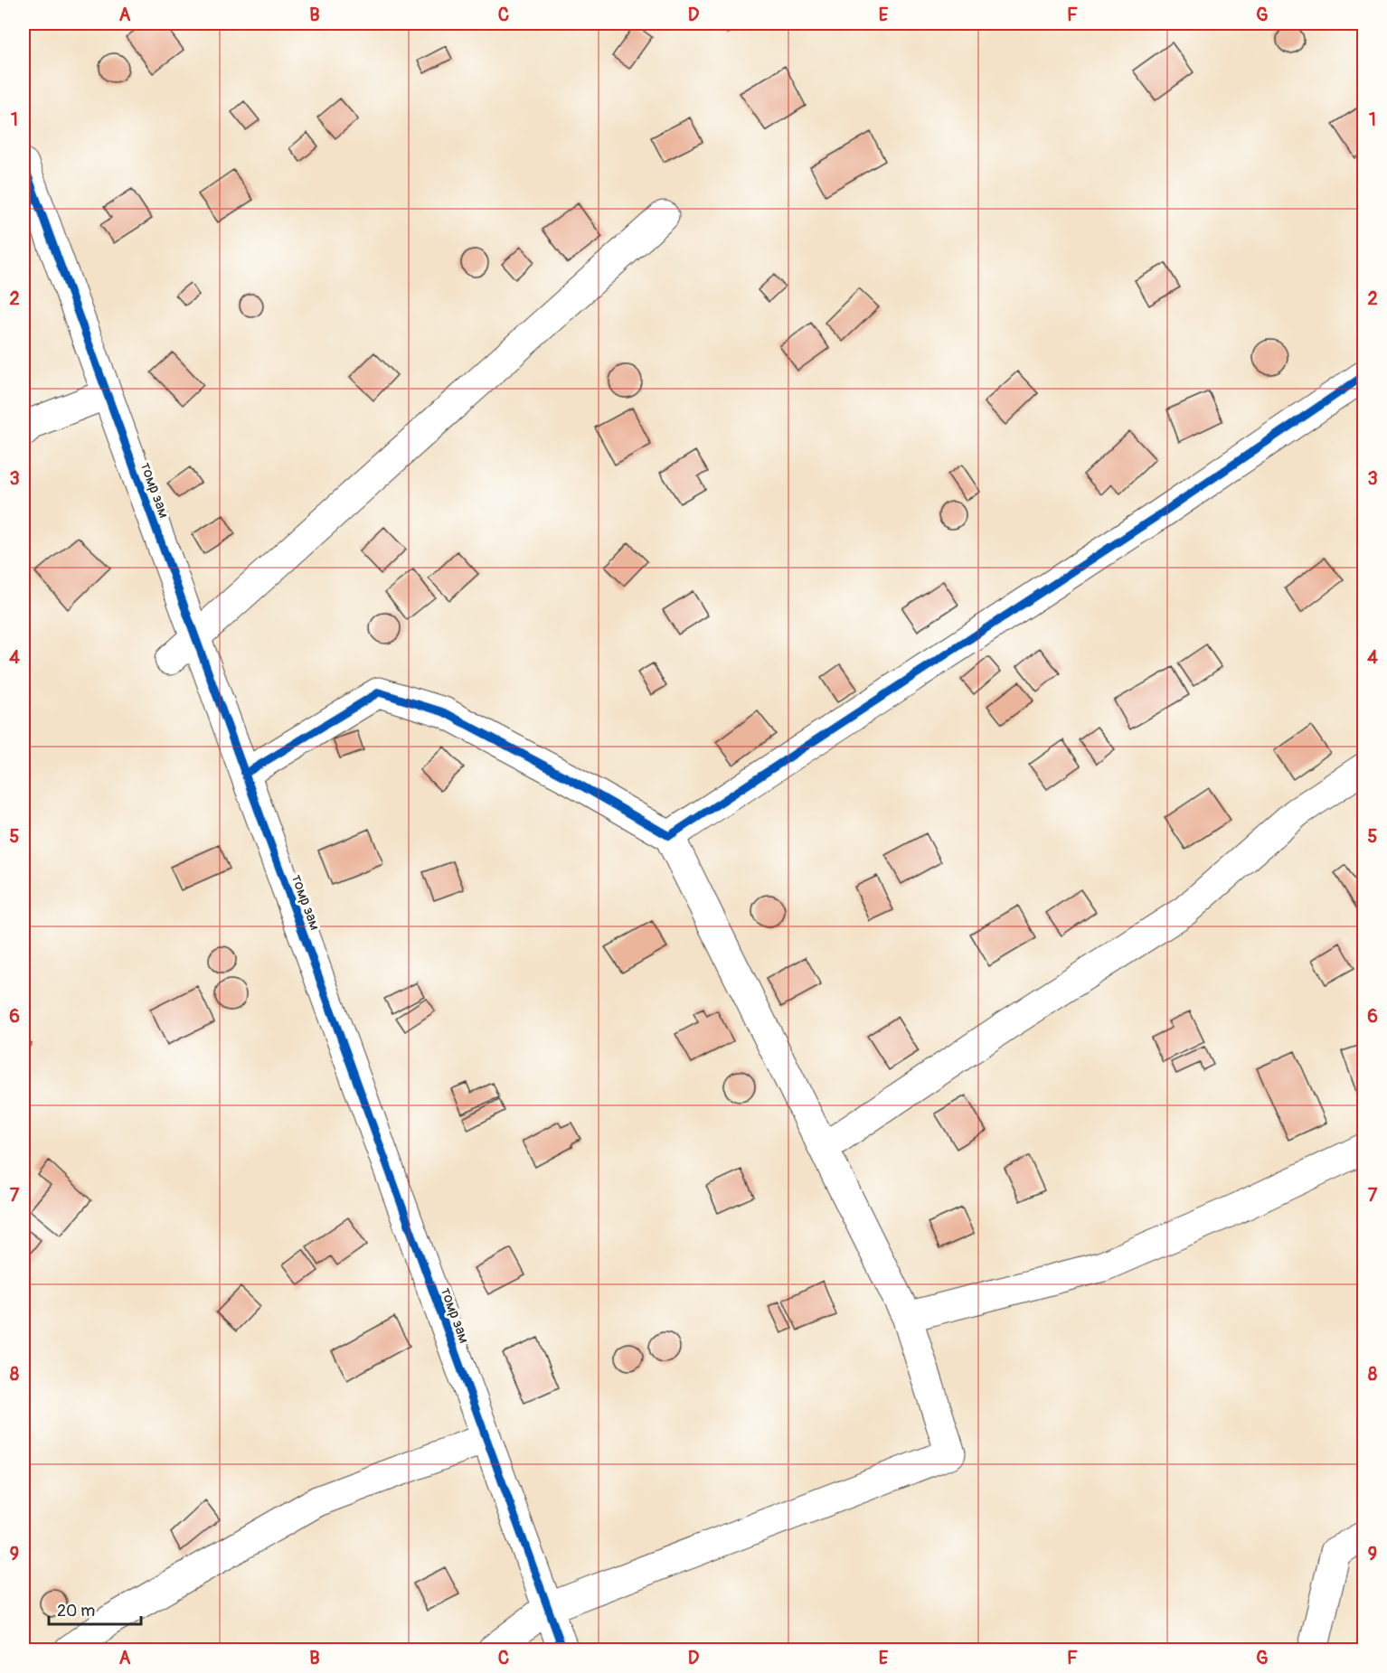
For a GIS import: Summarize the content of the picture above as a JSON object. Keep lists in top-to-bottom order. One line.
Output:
{"streets":{"street":["томр зам"]},"scale_bar":"20 m","grid":{"columns":["A","B","C","D","E","F","G"],"rows":["1","2","3","4","5","6","7","8","9"]}}
